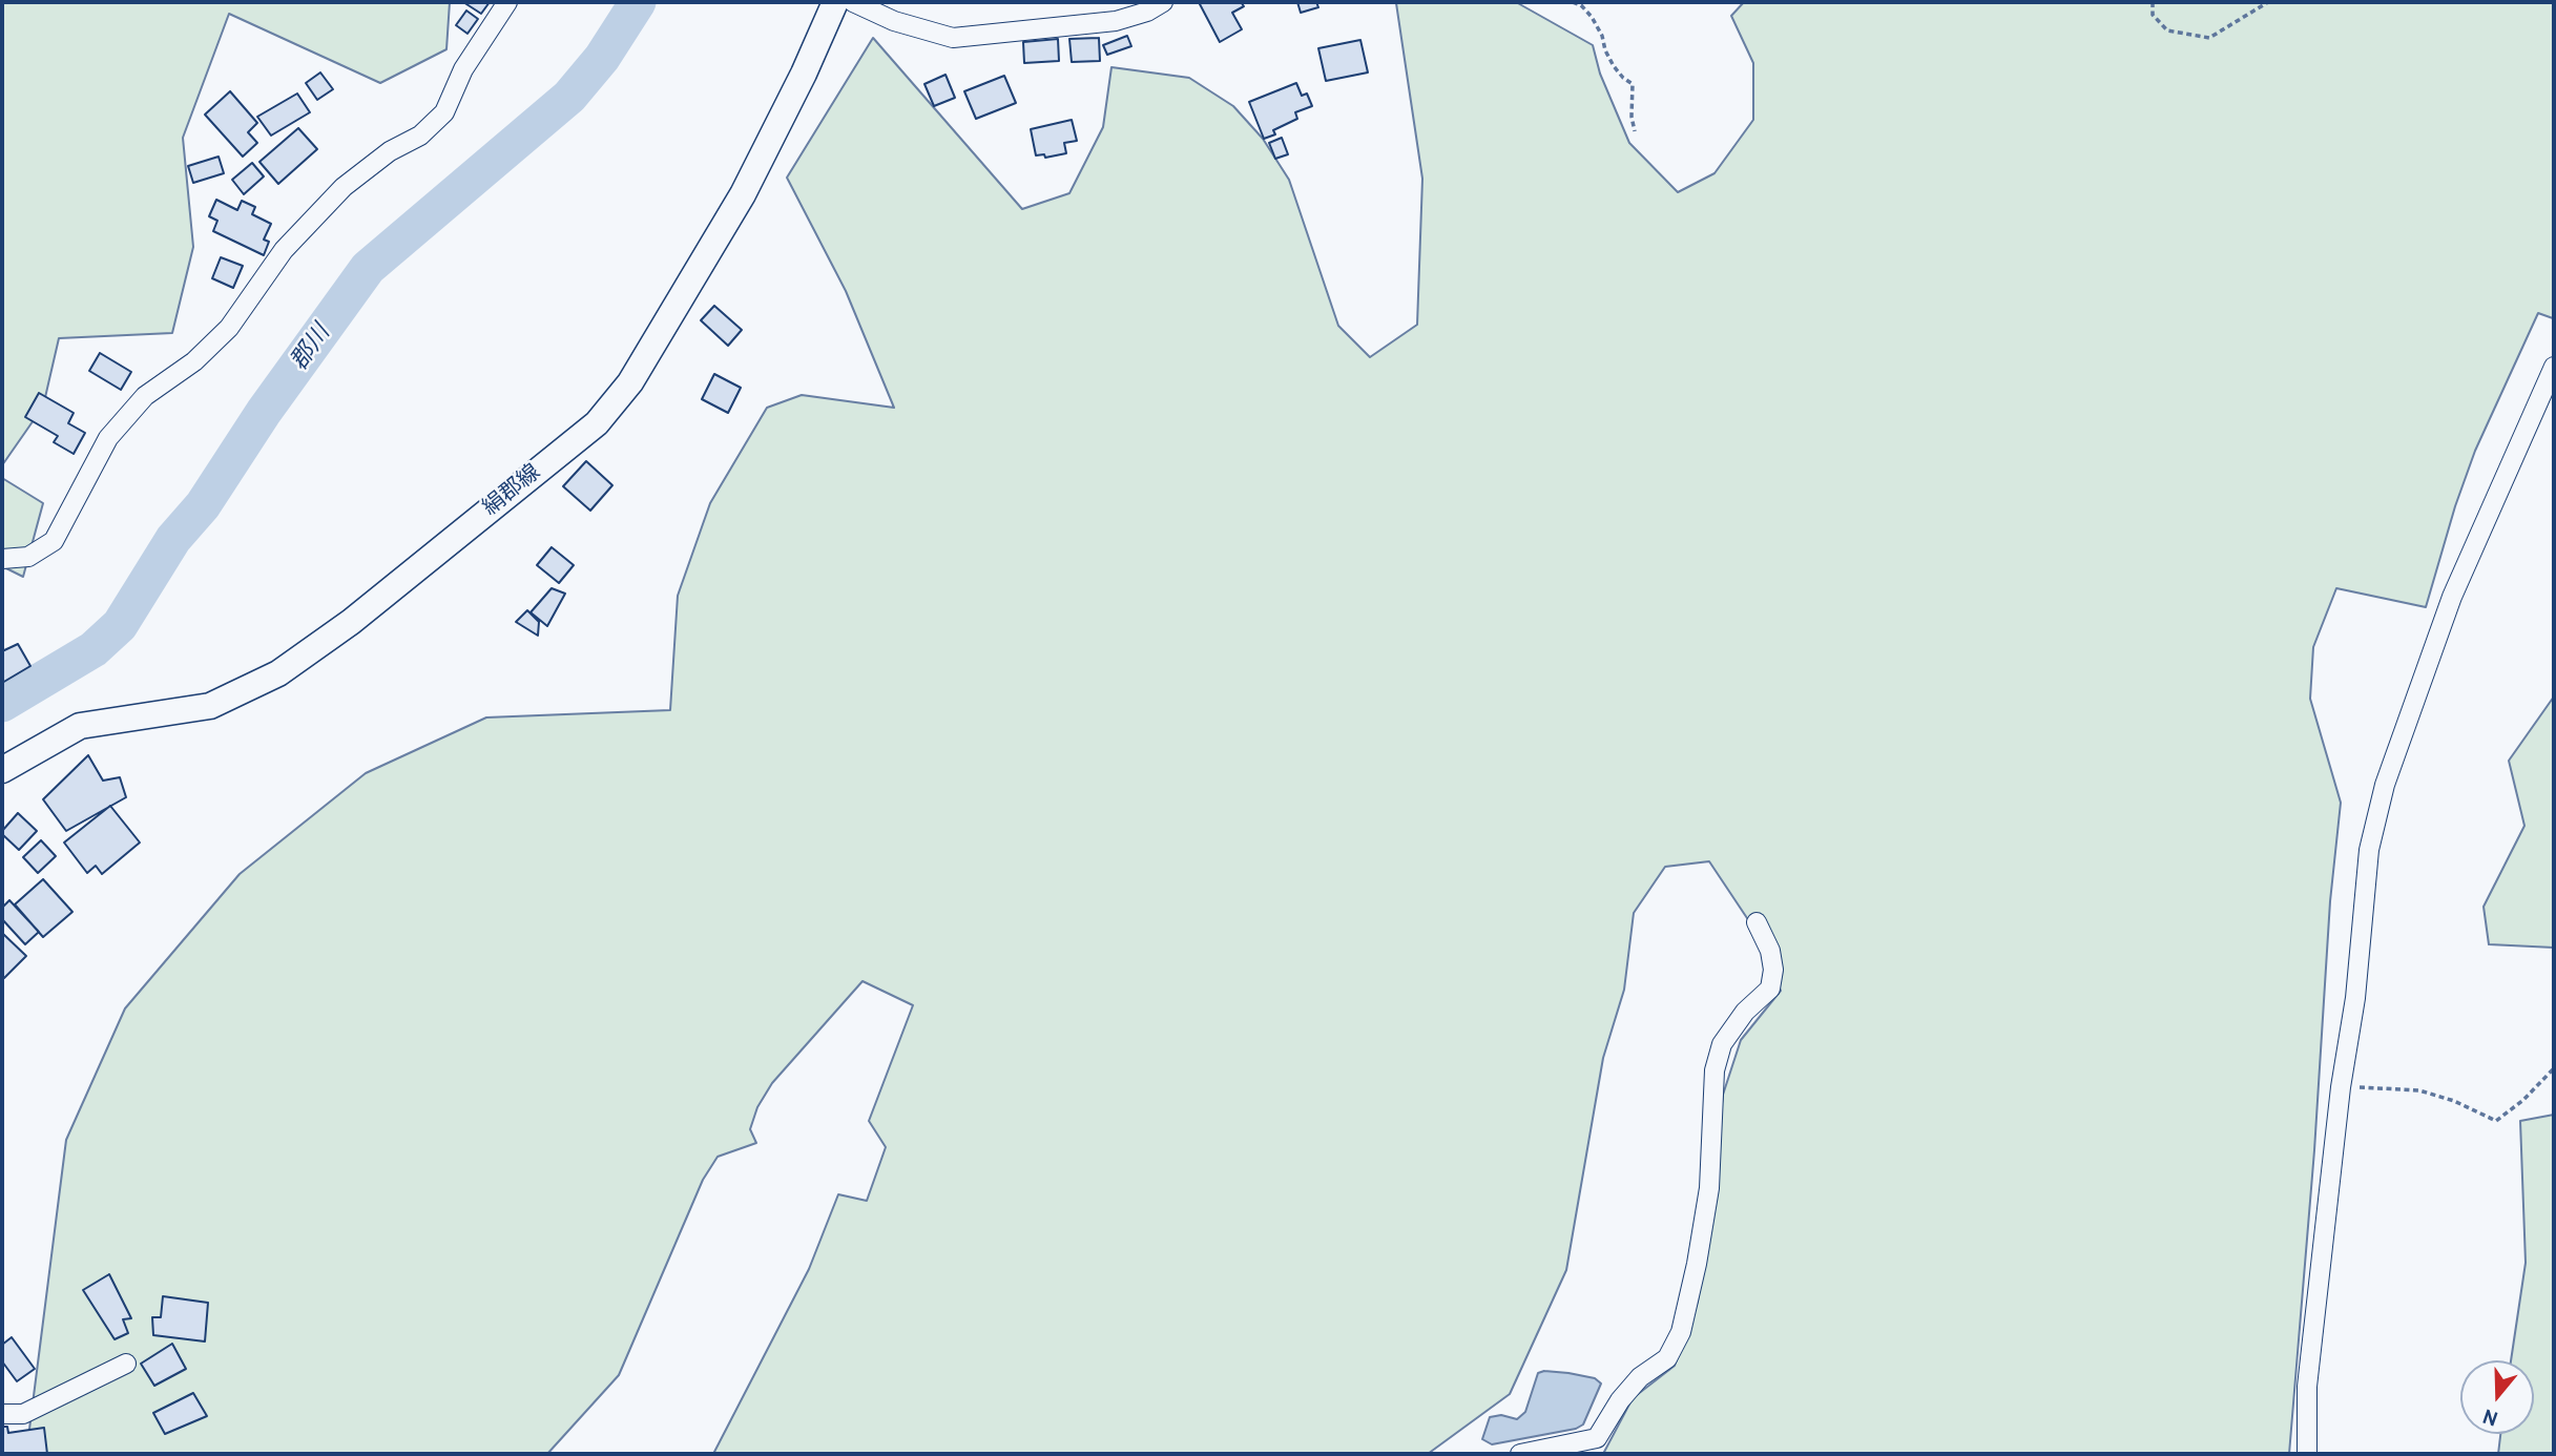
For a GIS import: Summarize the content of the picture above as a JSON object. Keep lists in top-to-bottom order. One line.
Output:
{"streets":{"main road":["絹郡線"]},"water":["郡川"],"north":"bottom"}
